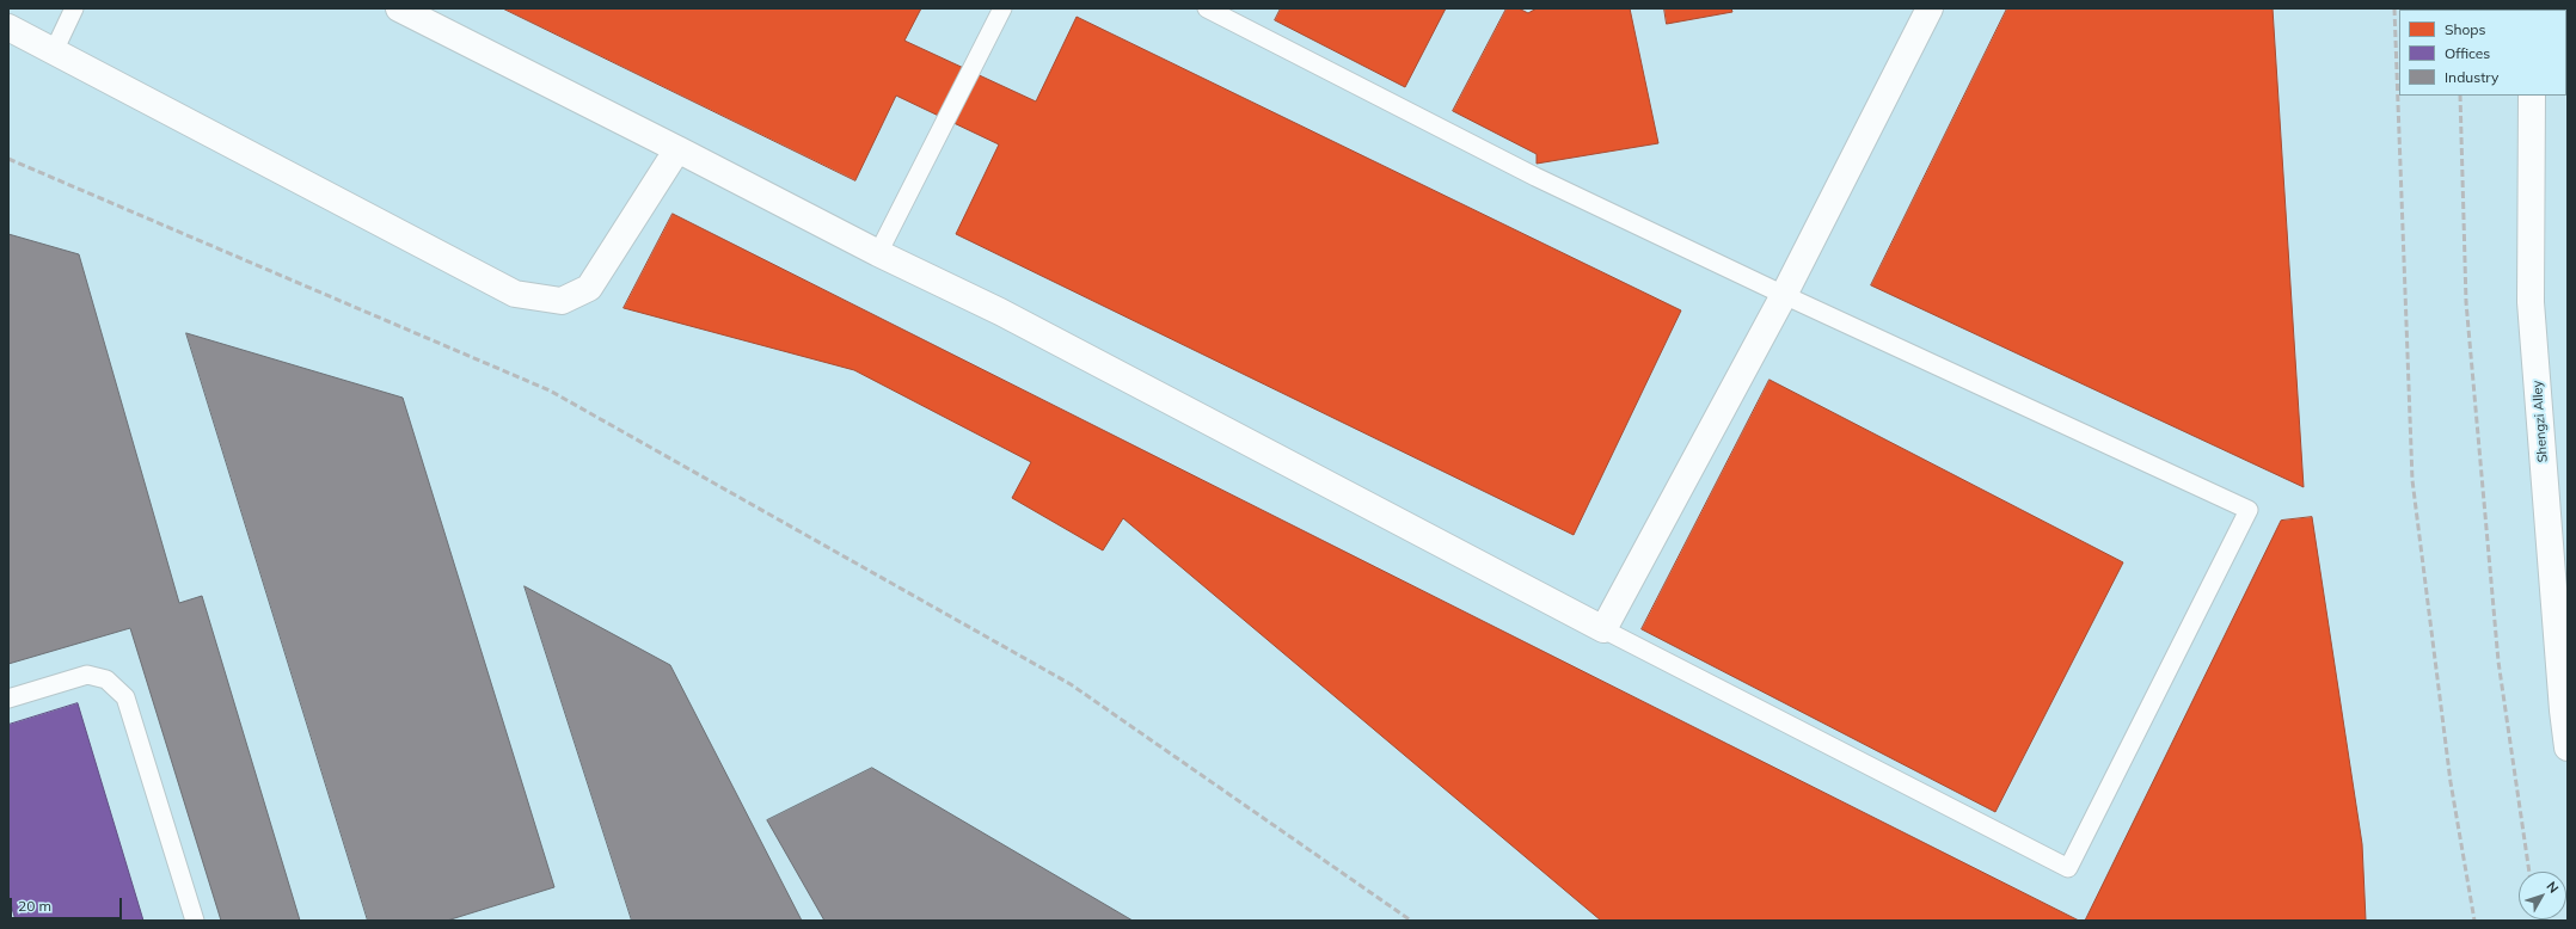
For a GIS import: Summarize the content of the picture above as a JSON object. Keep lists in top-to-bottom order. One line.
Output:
{"streets":{"street":["Shengzi Alley"]},"legend":["Shops","Offices","Industry"],"scale_bar":"20 m","north":"top right"}
